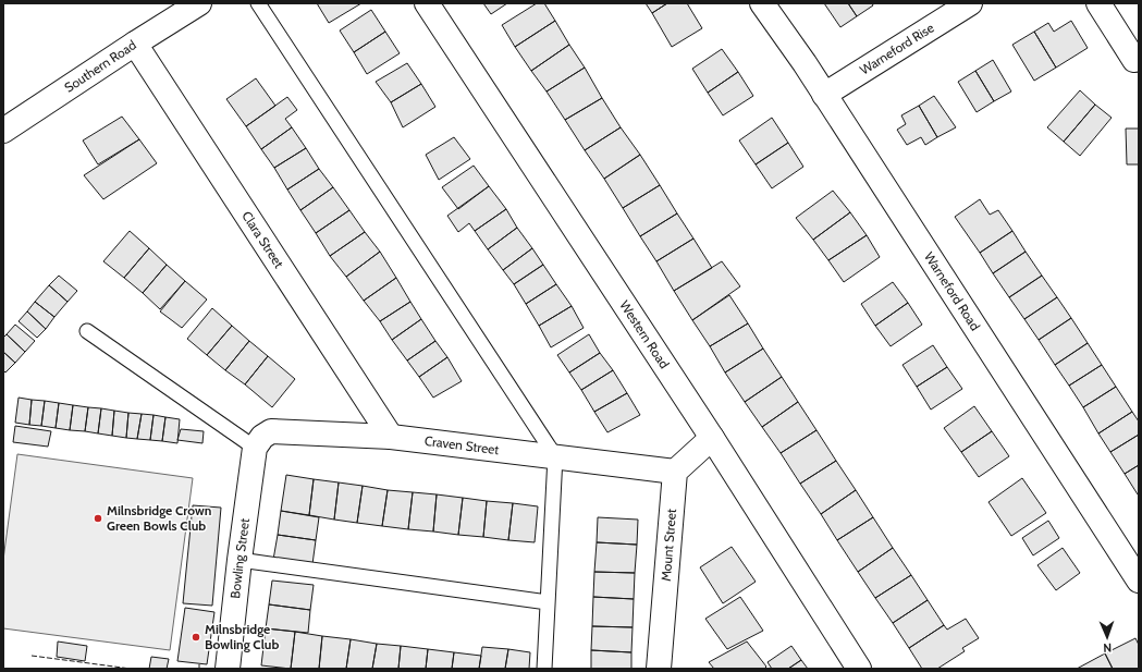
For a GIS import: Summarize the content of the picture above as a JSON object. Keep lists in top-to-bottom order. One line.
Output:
{"streets":{"street":["Warneford Rise","Southern Road","Clara Street","Warneford Road","Western Road","Craven Street","Mount Street","Bowling Street"]},"crossings":[["Warneford Rise","Warneford Road"],["Southern Road","Clara Street"],["Clara Street","Craven Street"],["Craven Street","Mount Street"],["Craven Street","Bowling Street"]],"places":["Milnsbridge Crown Green Bowls Club","Milnsbridge Bowling Club"],"north":"bottom"}
